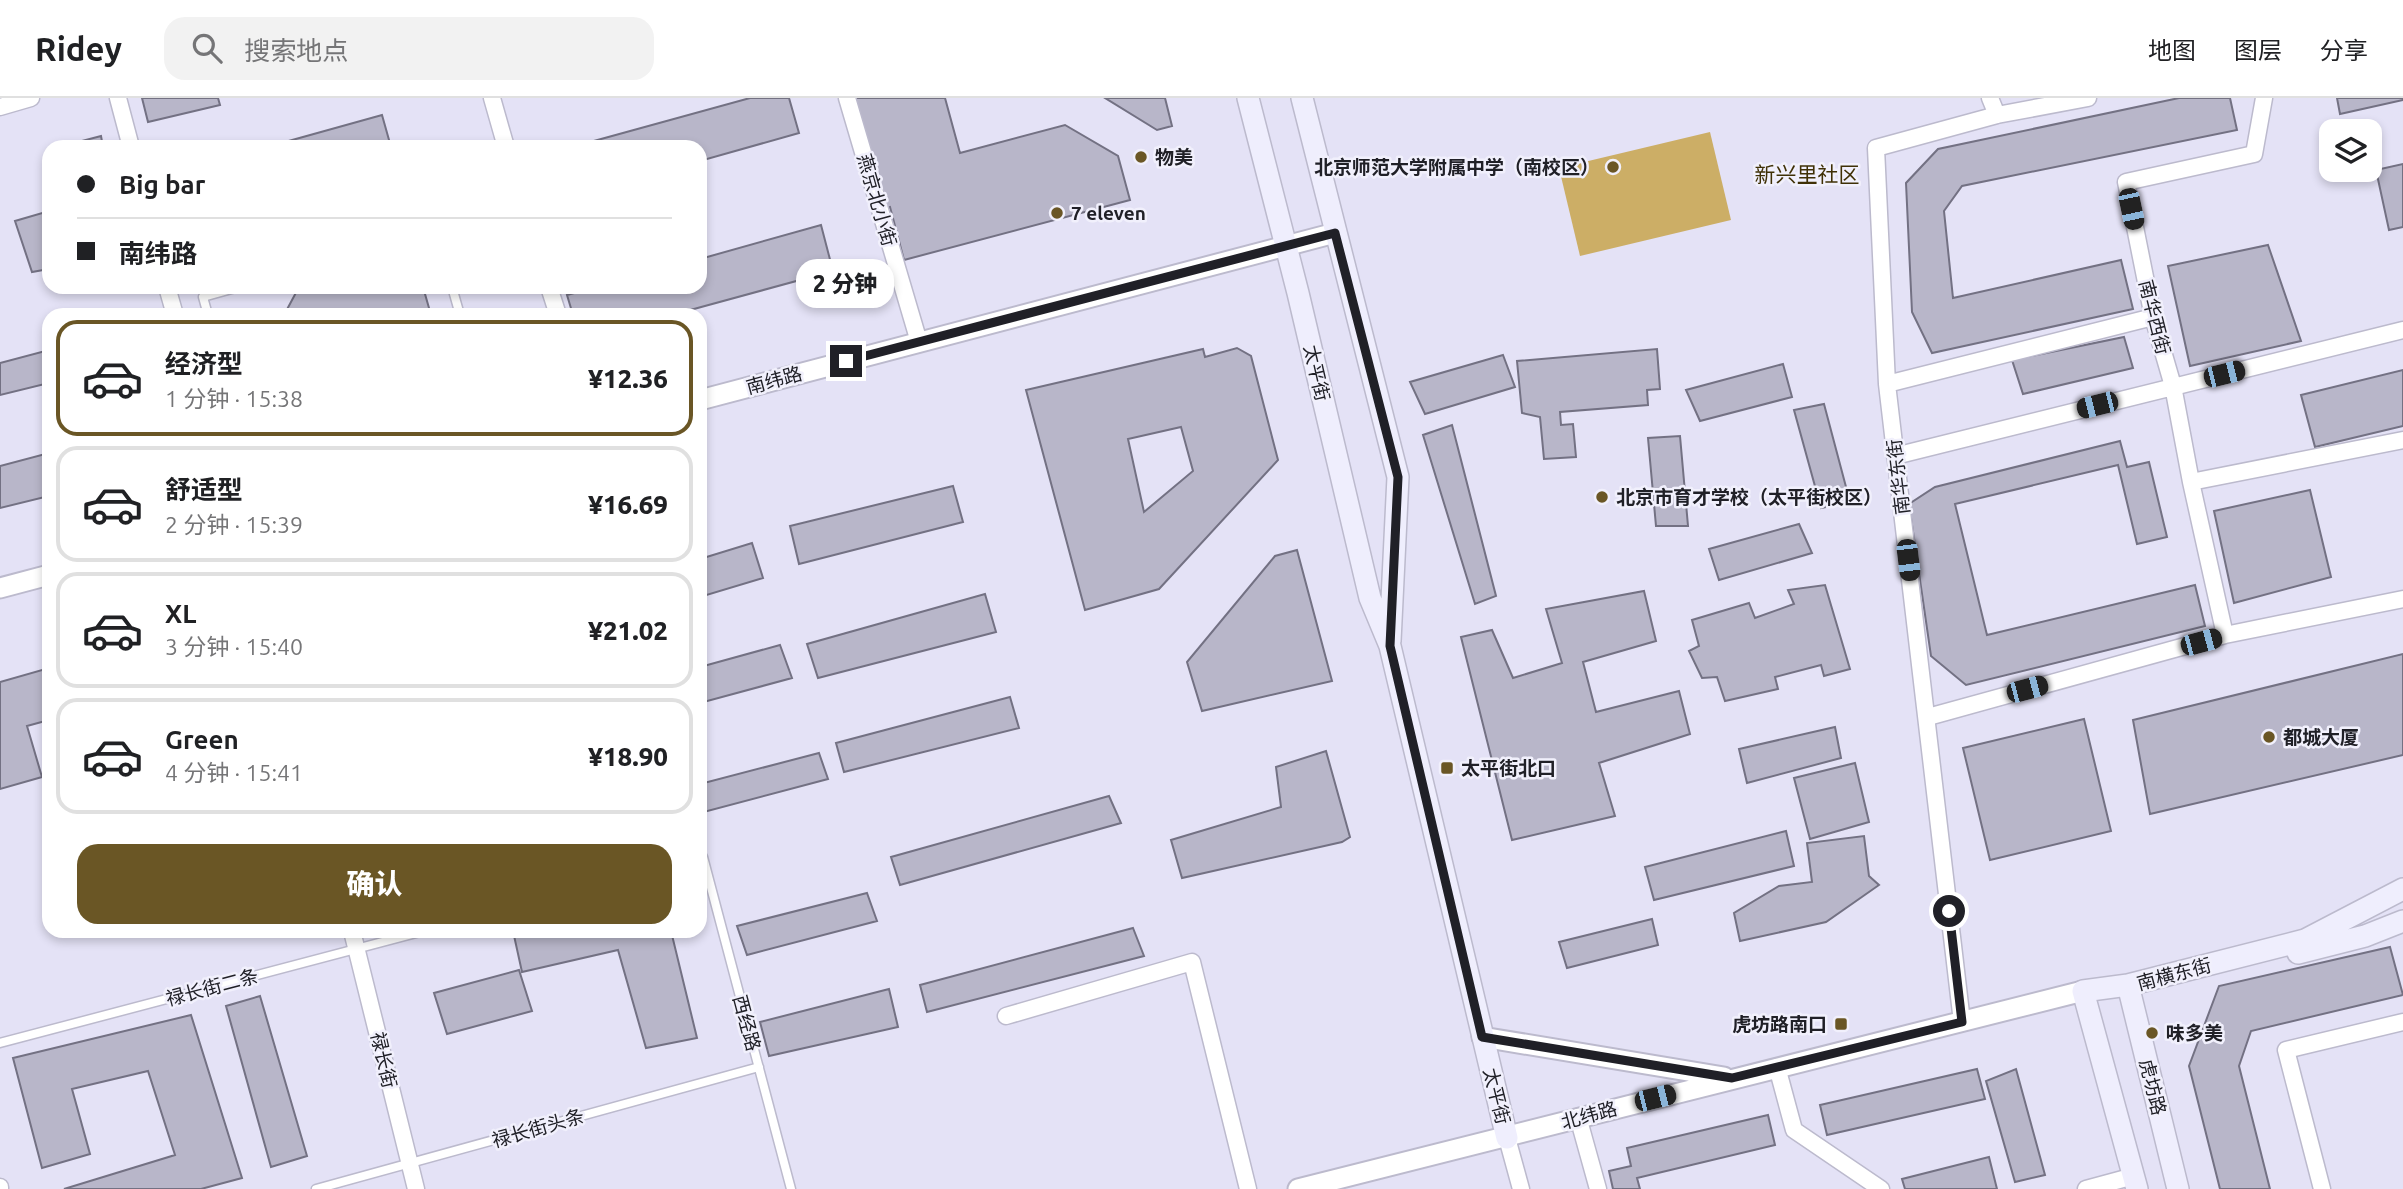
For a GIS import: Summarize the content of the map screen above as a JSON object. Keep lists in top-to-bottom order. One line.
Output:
{"streets":{"main road":["太平街","南横东街","虎坊路"],"street":["燕京北小街","南华西街","南纬路","南华东街","禄长街","北纬路"],"lane":["禄长街二条","西经路","禄长街头条"]},"crossings":[["燕京北小街","南纬路"],["太平街","南纬路"],["太平街","北纬路"],["南华东街","北纬路"],["南横东街","虎坊路"],["禄长街二条","禄长街"],["西经路","禄长街头条"],["禄长街","禄长街头条"]],"districts":["新兴里社区"],"places":{"other":["物美","北京师范大学附属中学（南校区）","7 eleven","北京市育才学校（太平街校区）","都城大厦","味多美"],"transit":["太平街北口","虎坊路南口"]},"page":{"header":"Ridey","search":"搜索地点","nav":["地图","图层","分享"],"banner":["Big bar","南纬路"],"bubble":"2 分钟","list":[{"name":"经济型","note":"1 分钟 · 15:38","value":"¥12.36"},{"name":"舒适型","note":"2 分钟 · 15:39","value":"¥16.69"},{"name":"XL","note":"3 分钟 · 15:40","value":"¥21.02"},{"name":"Green","note":"4 分钟 · 15:41","value":"¥18.90"}],"buttons":"确认"}}
